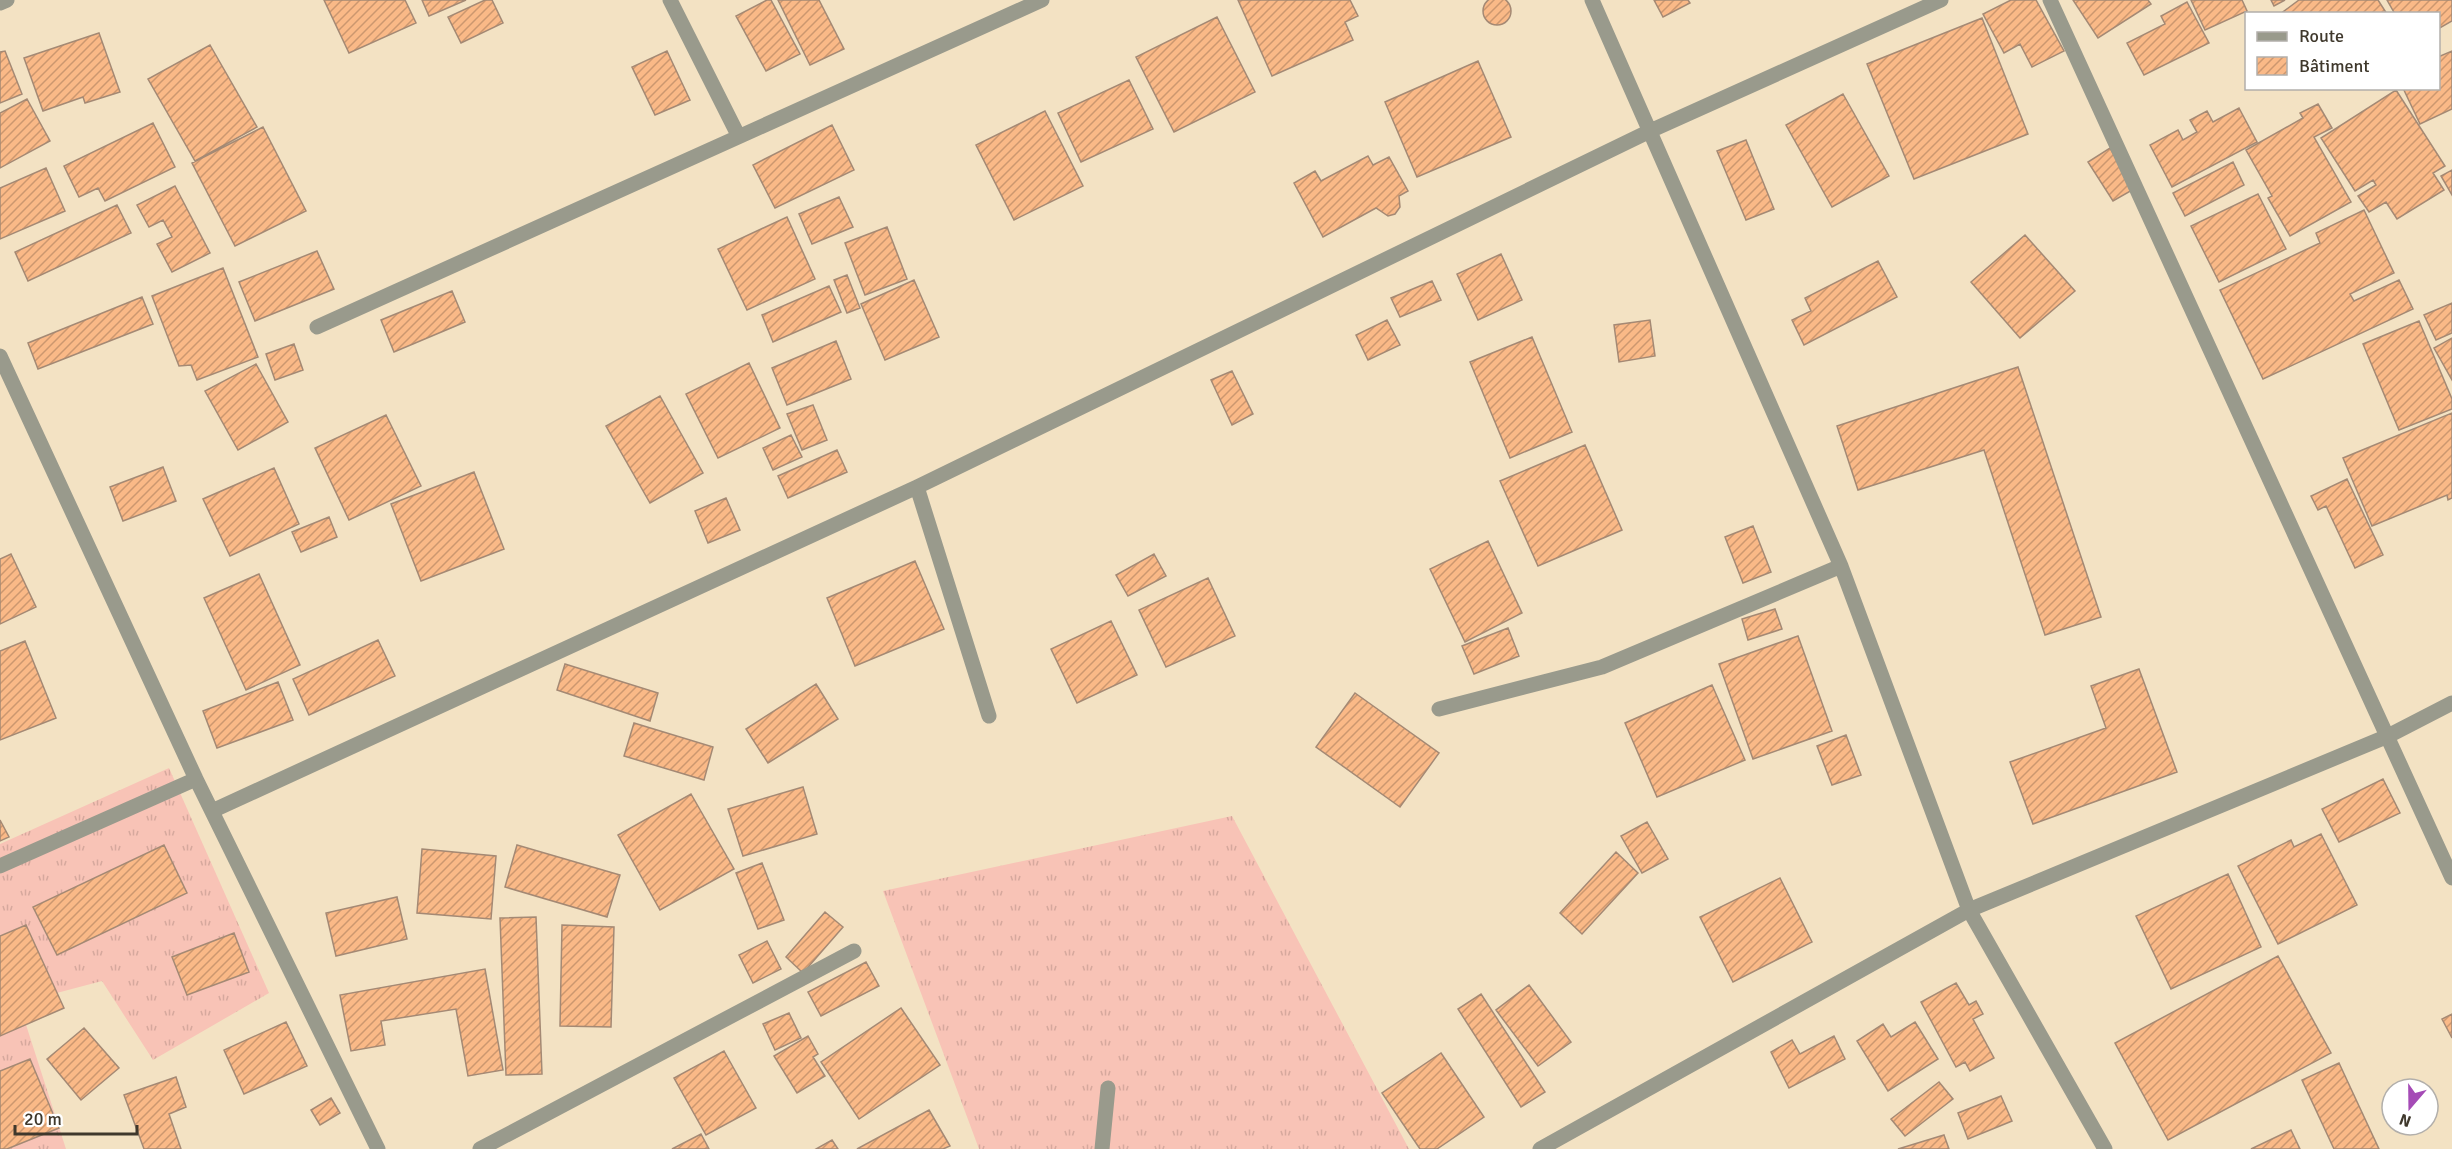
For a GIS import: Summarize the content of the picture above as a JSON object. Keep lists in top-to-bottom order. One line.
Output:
{"legend":["Route","Bâtiment"],"scale_bar":"20 m","north":"bottom"}
